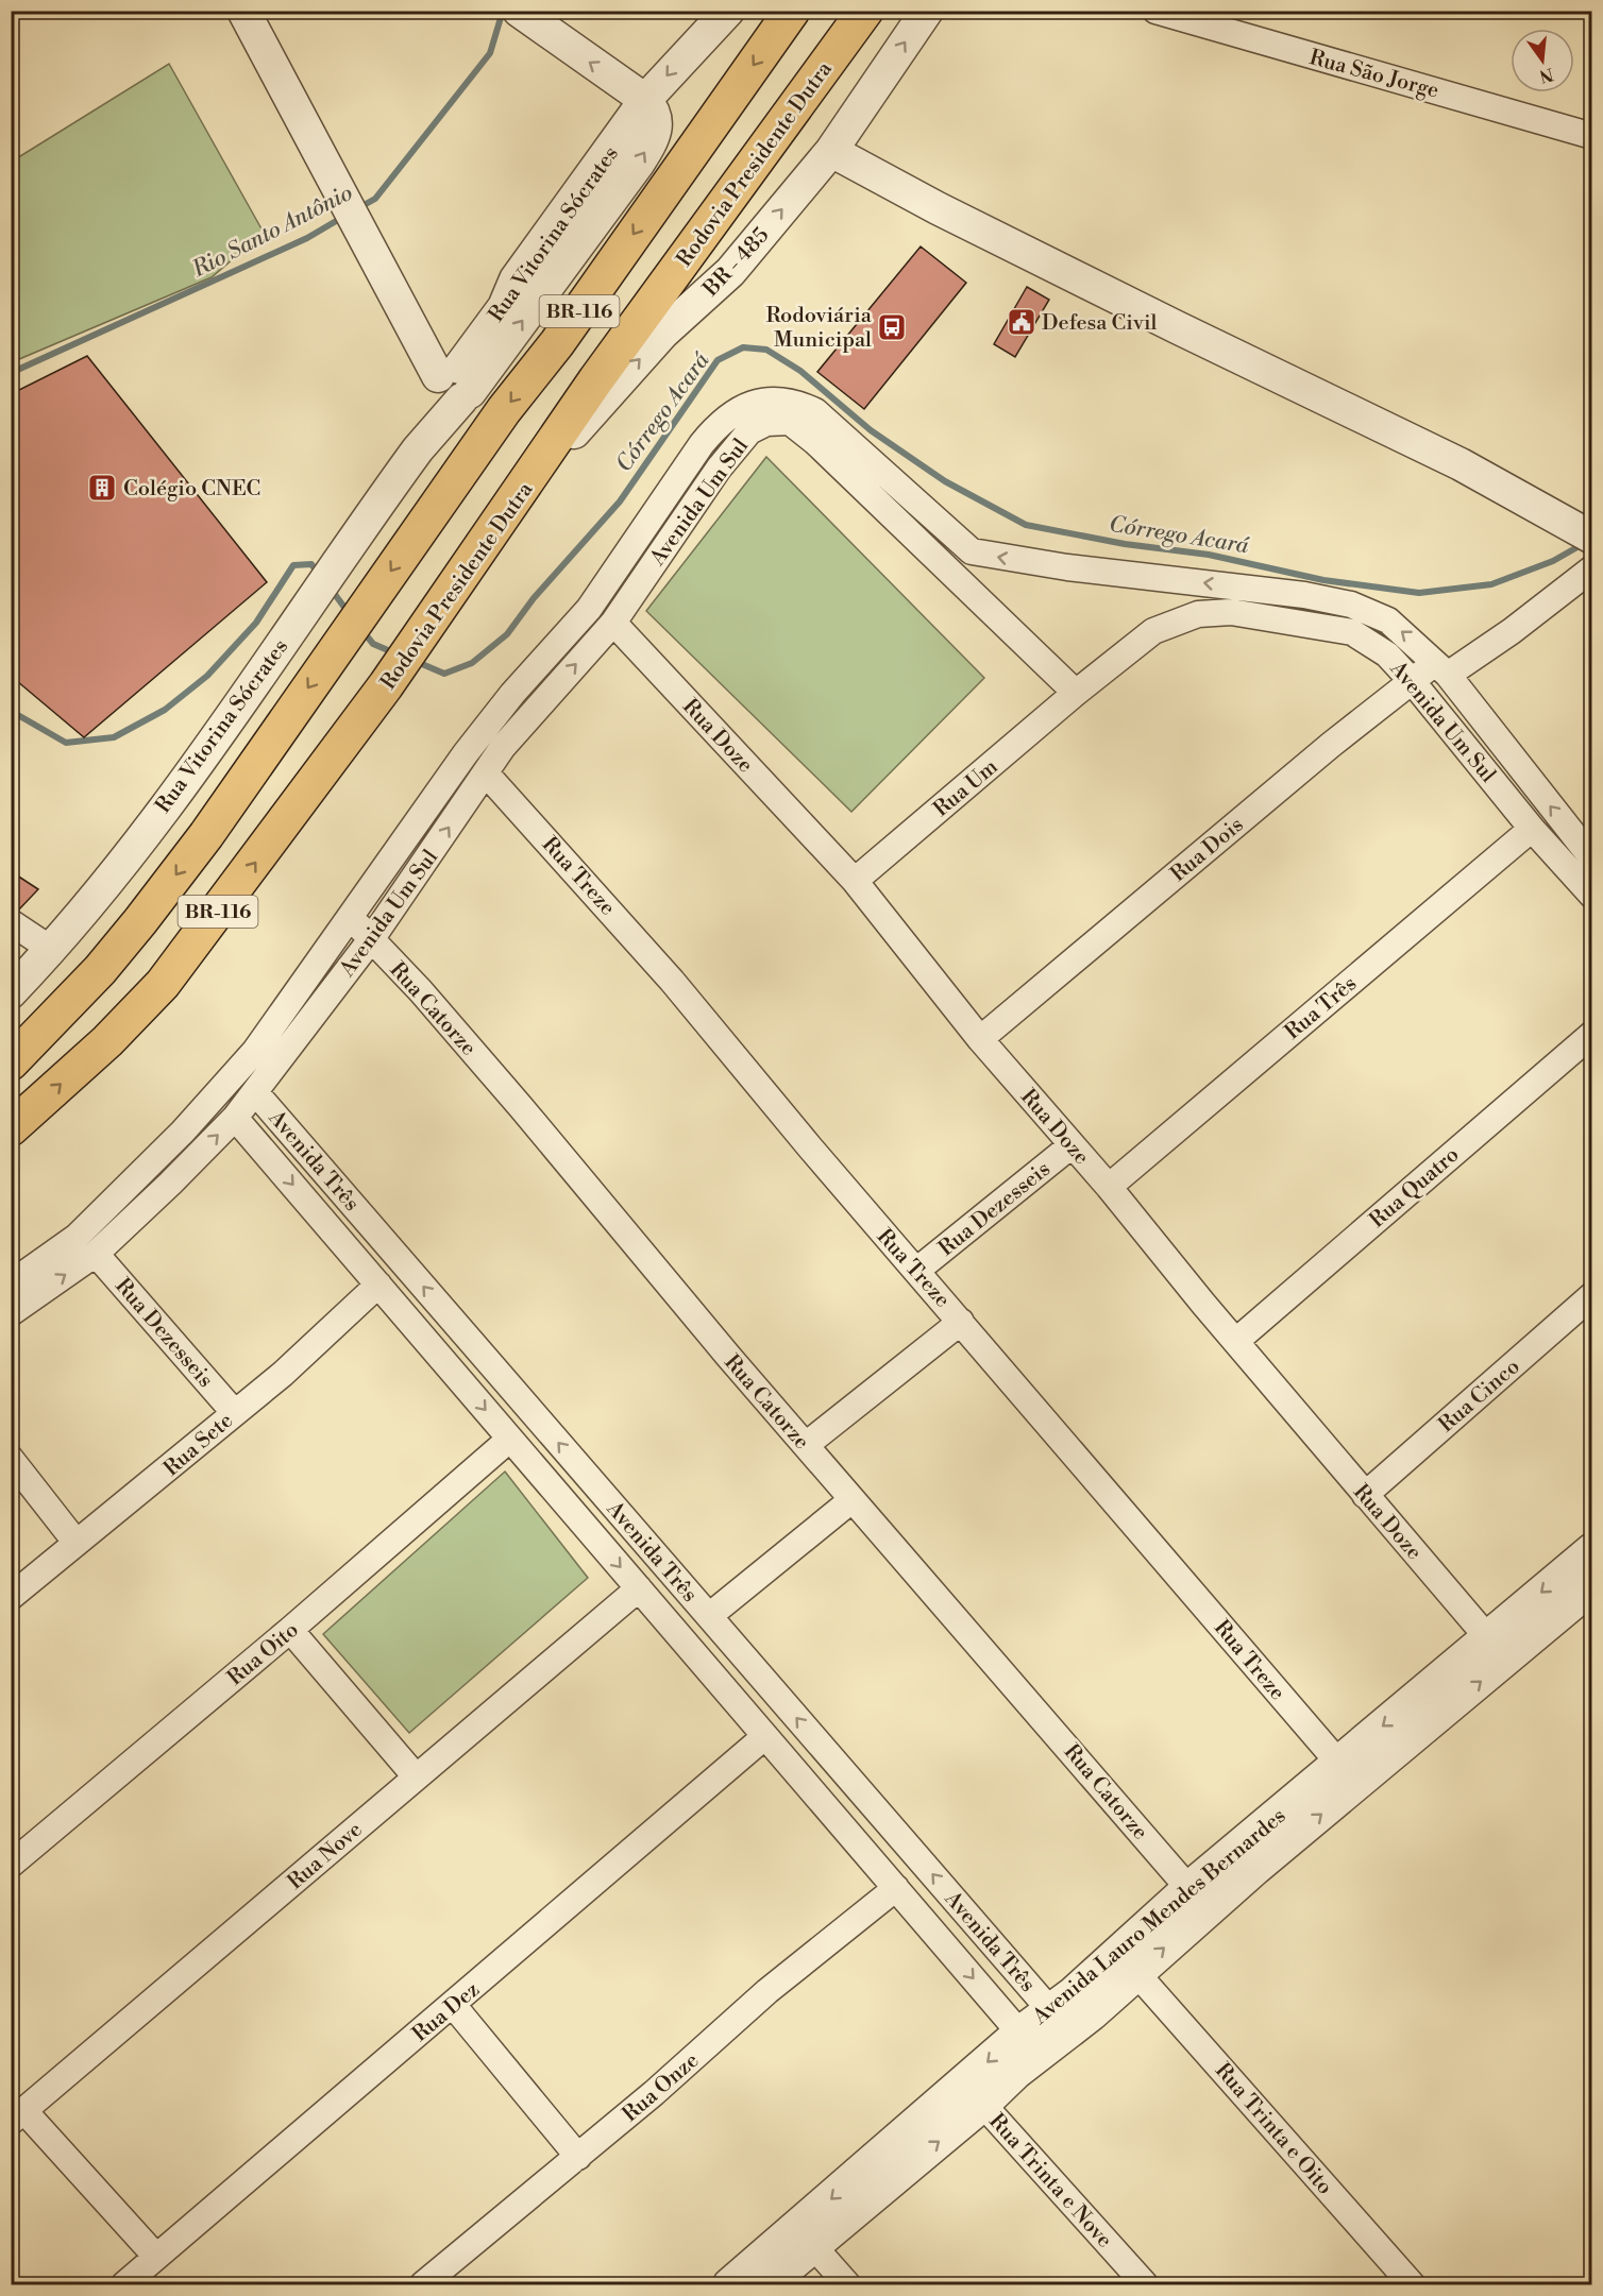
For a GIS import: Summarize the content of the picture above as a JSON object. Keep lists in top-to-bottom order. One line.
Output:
{"streets":{"highway":["Rodovia Presidente Dutra","BR-116"],"street":["Rua São Jorge","Rua Vitorina Sócrates","BR - 485","Avenida Um Sul","Rua Doze","Rua Um","Rua Dois","Rua Treze","Rua Três","Rua Catorze","Avenida Três","Rua Quatro","Rua Dezesseis","Rua Cinco","Rua Sete","Rua Oito","Rua Nove","Avenida Lauro Mendes Bernardes","Rua Dez","Rua Onze","Rua Trinta e Oito","Rua Trinta e Nove"]},"crossings":[["Rodovia Presidente Dutra","BR - 485"],["Avenida Um Sul","Rua Doze"],["Avenida Um Sul","Rua Um"],["Avenida Um Sul","Rua Dois"],["Avenida Um Sul","Rua Treze"],["Avenida Um Sul","Rua Três"],["Avenida Um Sul","Rua Catorze"],["Avenida Um Sul","Avenida Três"],["Avenida Um Sul","Rua Dezesseis"],["Rua Doze","Rua Um"],["Rua Doze","Rua Dois"],["Rua Doze","Rua Três"],["Rua Doze","Rua Quatro"],["Rua Doze","Rua Dezesseis"],["Rua Doze","Rua Cinco"],["Rua Doze","Avenida Lauro Mendes Bernardes"],["Rua Treze","Rua Dezesseis"],["Rua Treze","Avenida Lauro Mendes Bernardes"],["Rua Catorze","Avenida Lauro Mendes Bernardes"],["Avenida Três","Rua Sete"],["Avenida Três","Rua Oito"],["Avenida Três","Rua Nove"],["Avenida Três","Avenida Lauro Mendes Bernardes"],["Avenida Três","Rua Dez"],["Avenida Três","Rua Onze"],["Rua Dezesseis","Rua Sete"],["Avenida Lauro Mendes Bernardes","Rua Trinta e Oito"],["Avenida Lauro Mendes Bernardes","Rua Trinta e Nove"]],"one_way":["BR - 485"],"water":["Rio Santo Antônio","Córrego Acará"],"places":{"public building":["Defesa Civil"],"bus stop":["Rodoviária Municipal"],"building":["Colégio CNEC"]},"north":"bottom"}
